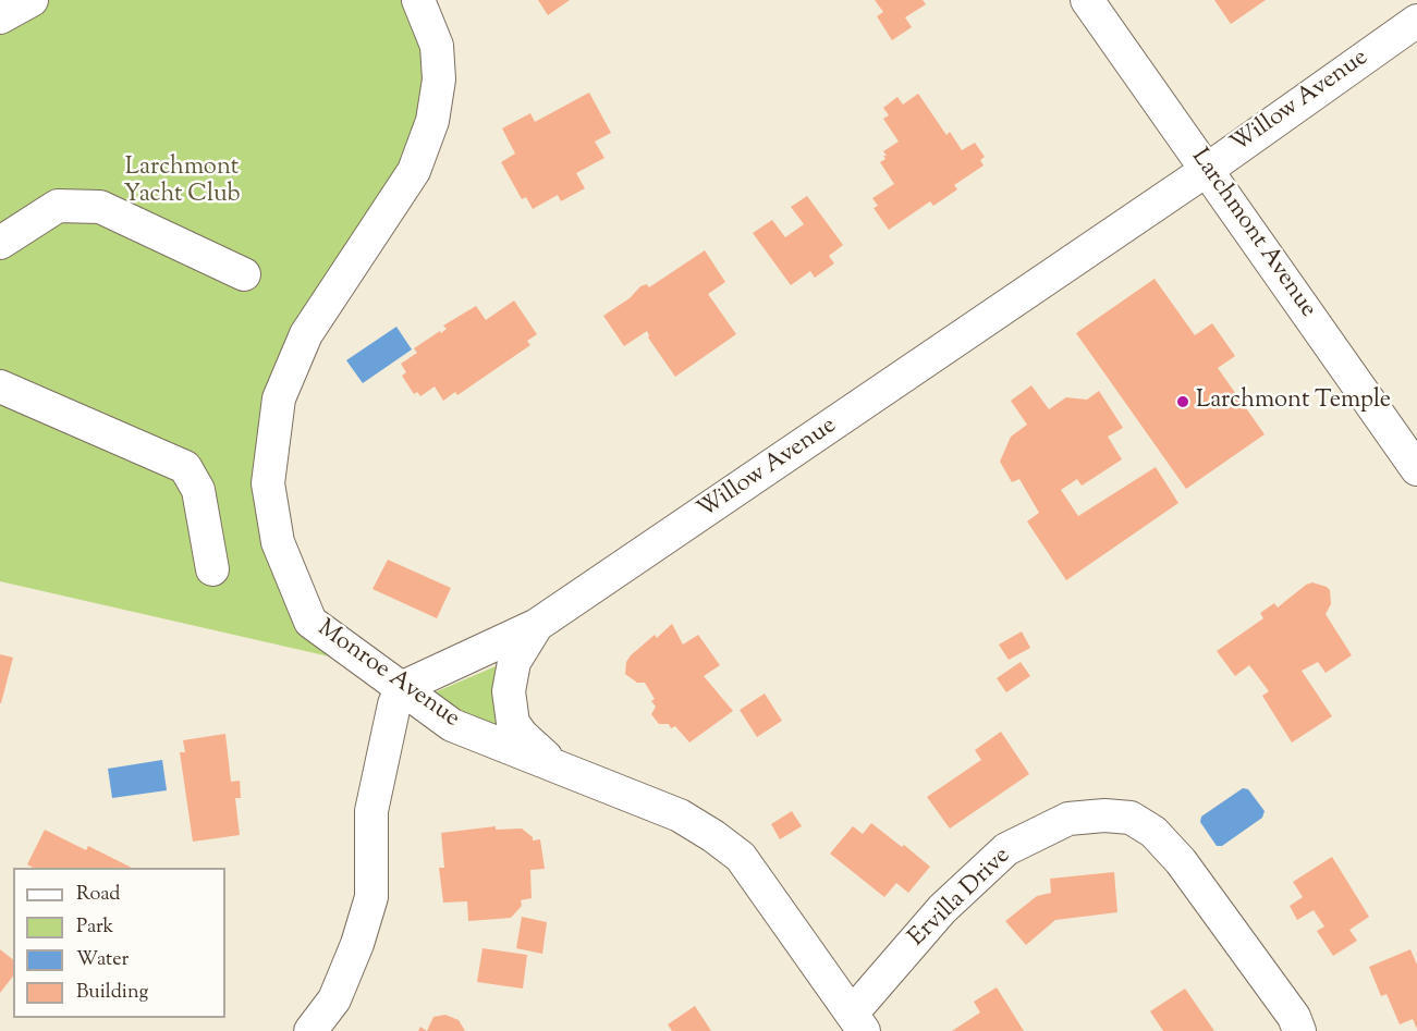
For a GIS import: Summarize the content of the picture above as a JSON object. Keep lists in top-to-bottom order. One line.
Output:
{"streets":{"street":["Willow Avenue","Larchmont Avenue","Monroe Avenue","Ervilla Drive"]},"crossings":[["Willow Avenue","Larchmont Avenue"],["Willow Avenue","Monroe Avenue"],["Monroe Avenue","Ervilla Drive"]],"parks":["Larchmont Yacht Club"],"places":["Larchmont Temple"],"legend":["Road","Park","Water","Building"]}
